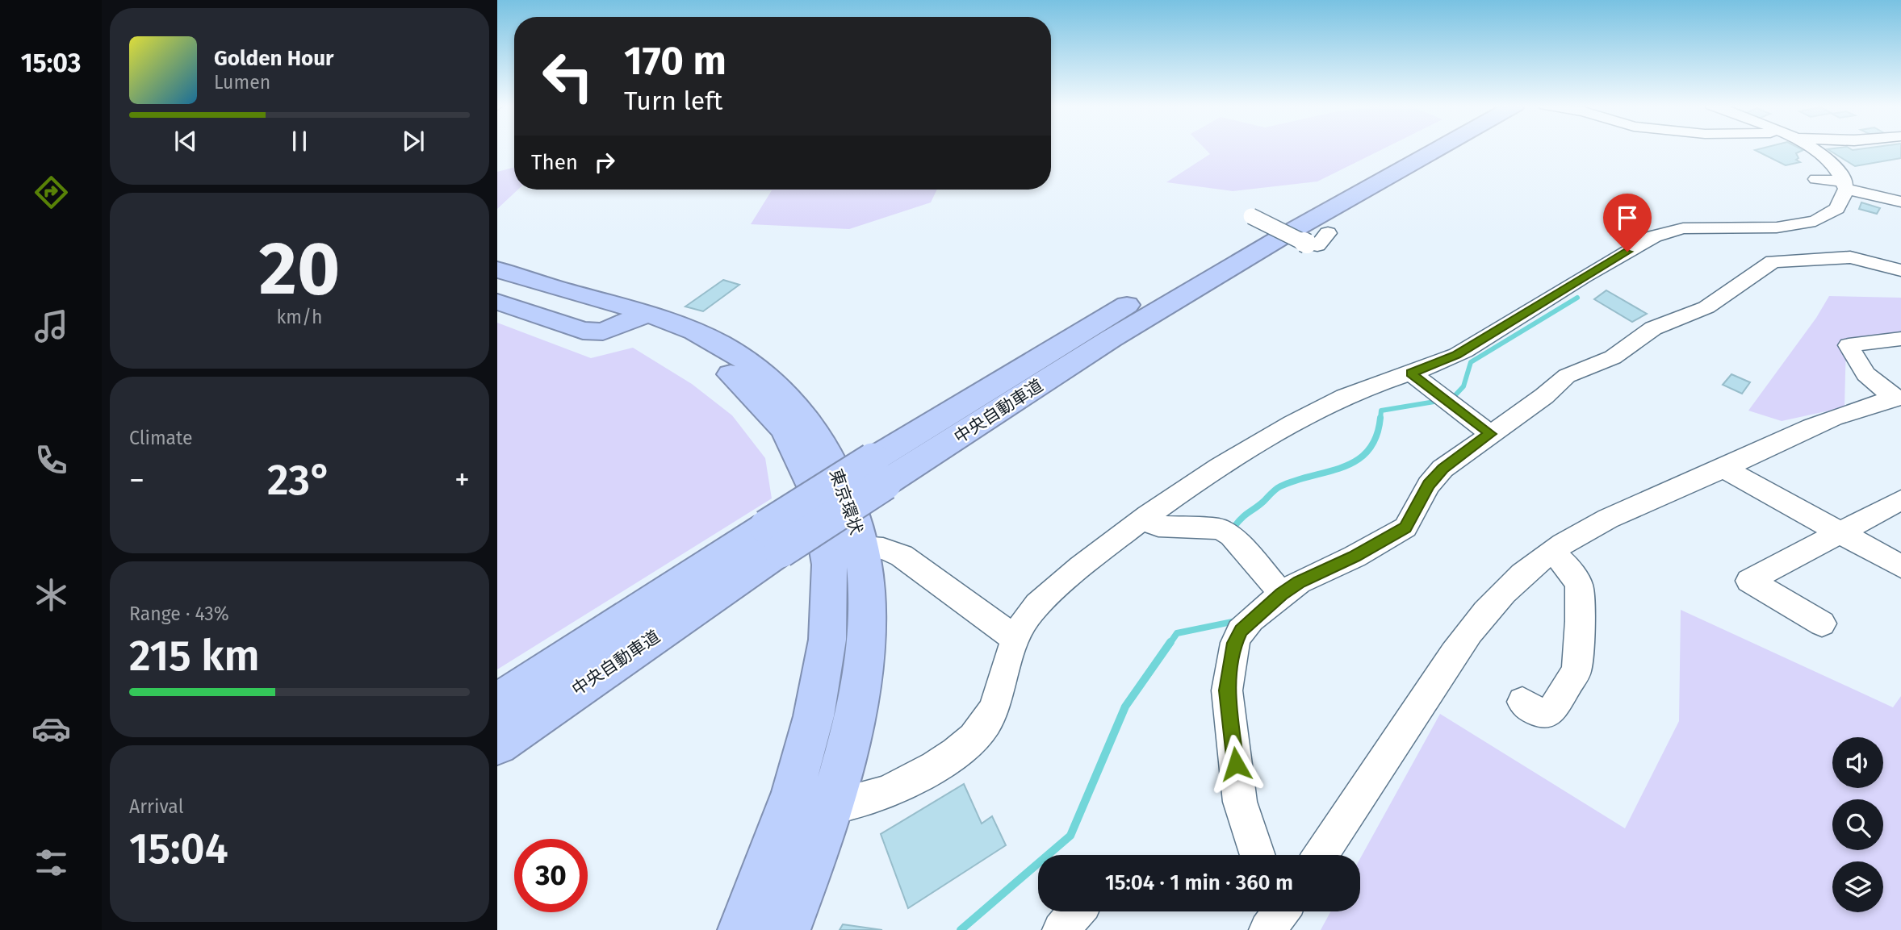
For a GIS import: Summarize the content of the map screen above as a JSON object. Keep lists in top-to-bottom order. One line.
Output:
{"streets":{"highway":["中央自動車道","東京環状"]},"page":{"tabs":"15:03","turn":["170 m","Turn left"],"song":["Golden Hour","Lumen"],"then":"Then","tile":[["20","km/h"],"Climate",["Range · 43%","215 km"],["Arrival","15:04"]],"heat":["−","23°","+"],"limit":"30","trip":"15:04 · 1 min · 360 m"}}
